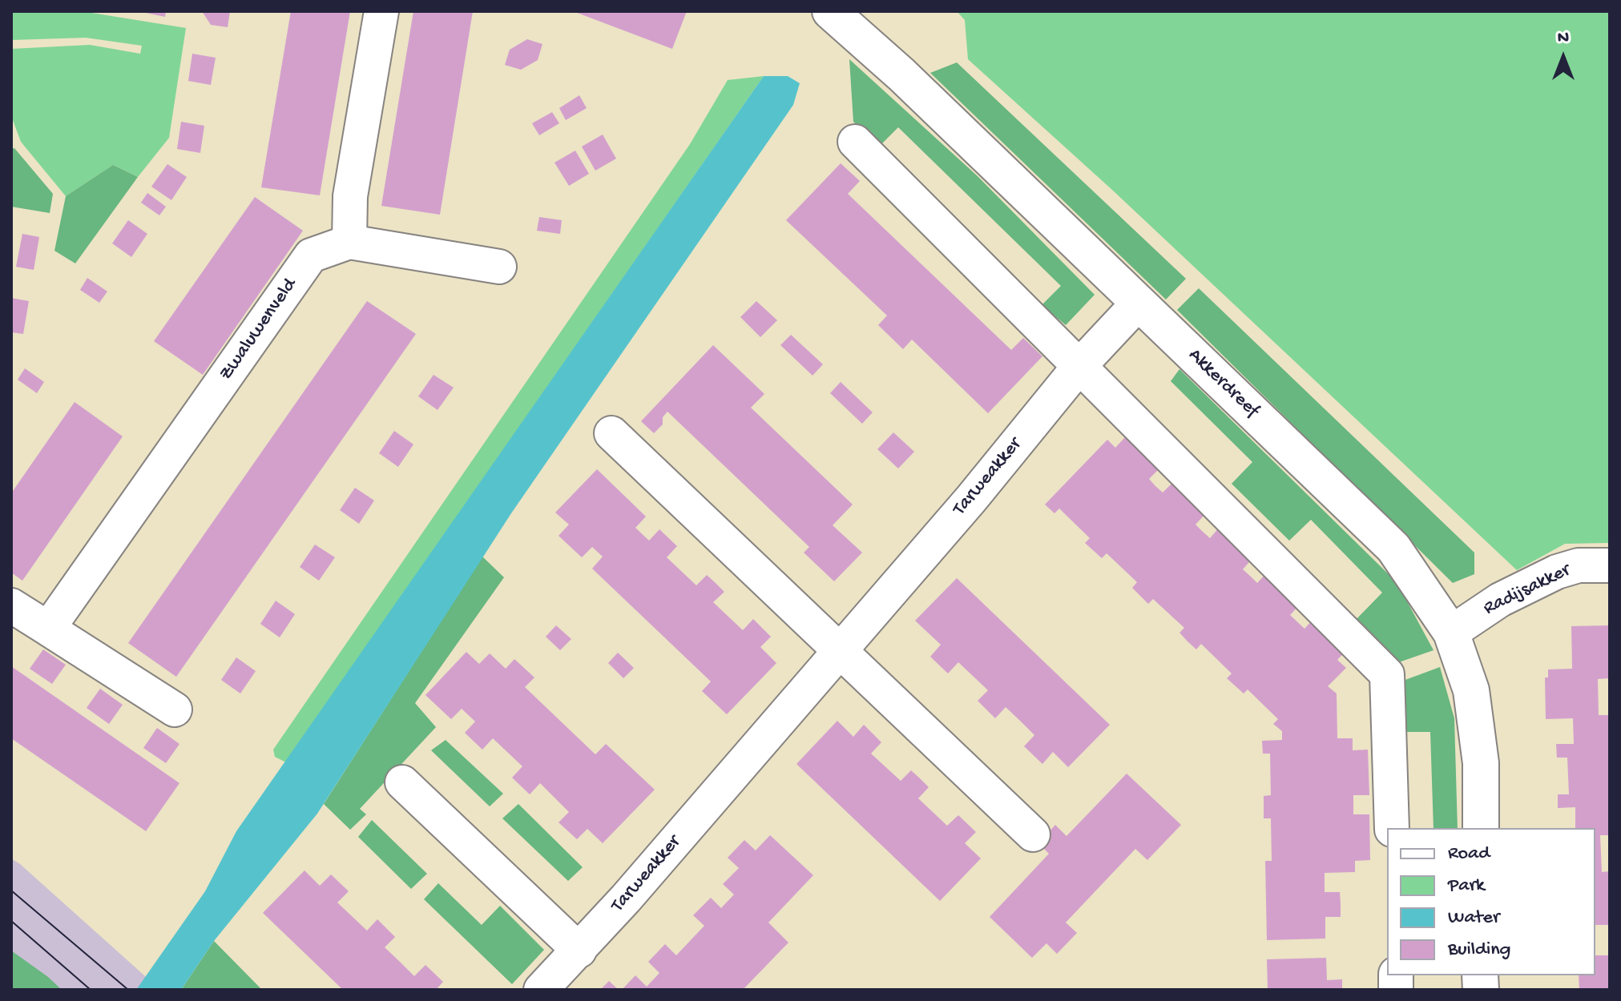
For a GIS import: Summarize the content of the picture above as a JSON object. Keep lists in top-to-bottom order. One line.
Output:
{"streets":{"street":["Zwaluwenveld","Akkerdreef","Tarweakker","Radijsakker"]},"crossings":[["Akkerdreef","Tarweakker"],["Akkerdreef","Radijsakker"]],"legend":["Road","Park","Water","Building"],"north":"top"}
